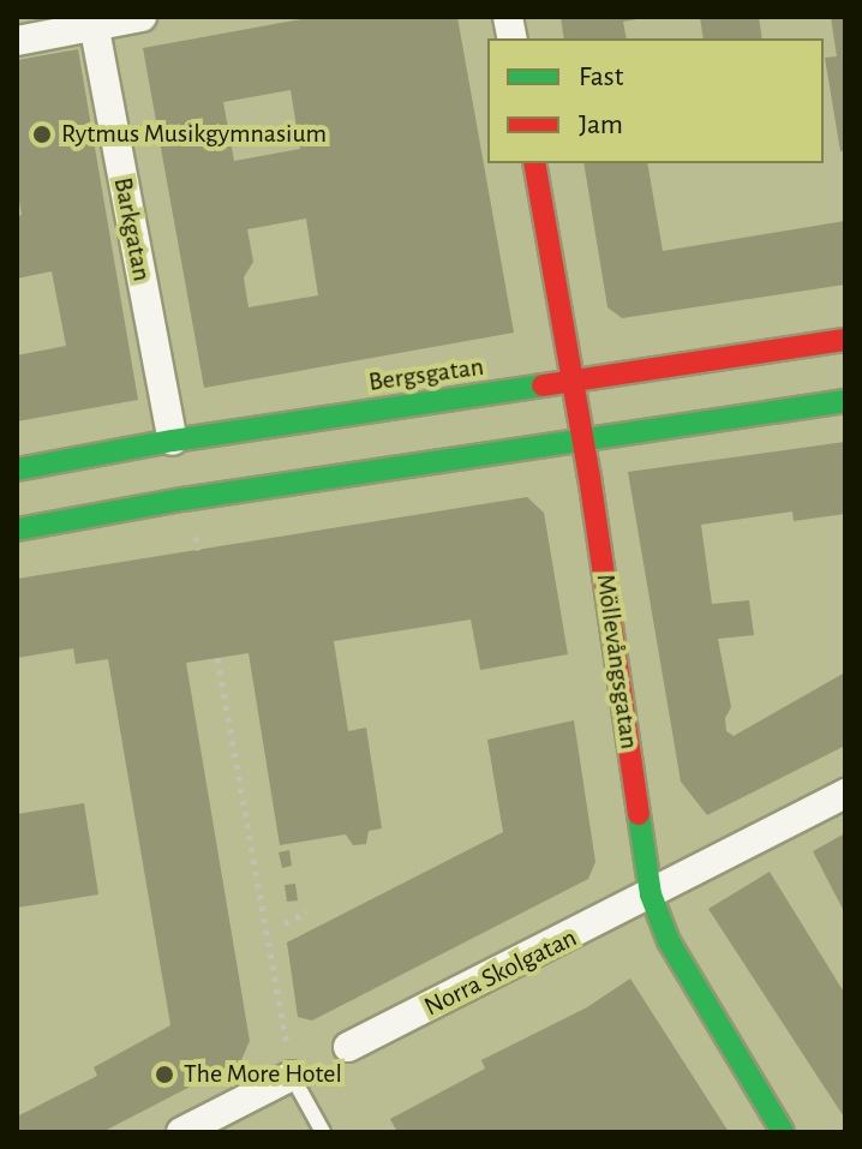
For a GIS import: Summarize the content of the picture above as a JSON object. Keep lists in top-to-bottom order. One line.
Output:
{"streets":{"street":["Barkgatan","Bergsgatan","Möllevångsgatan","Norra Skolgatan"]},"crossings":[["Barkgatan","Bergsgatan"],["Bergsgatan","Möllevångsgatan"],["Möllevångsgatan","Norra Skolgatan"]],"places":["Rytmus Musikgymnasium","The More Hotel"],"legend":["Fast","Jam"]}
